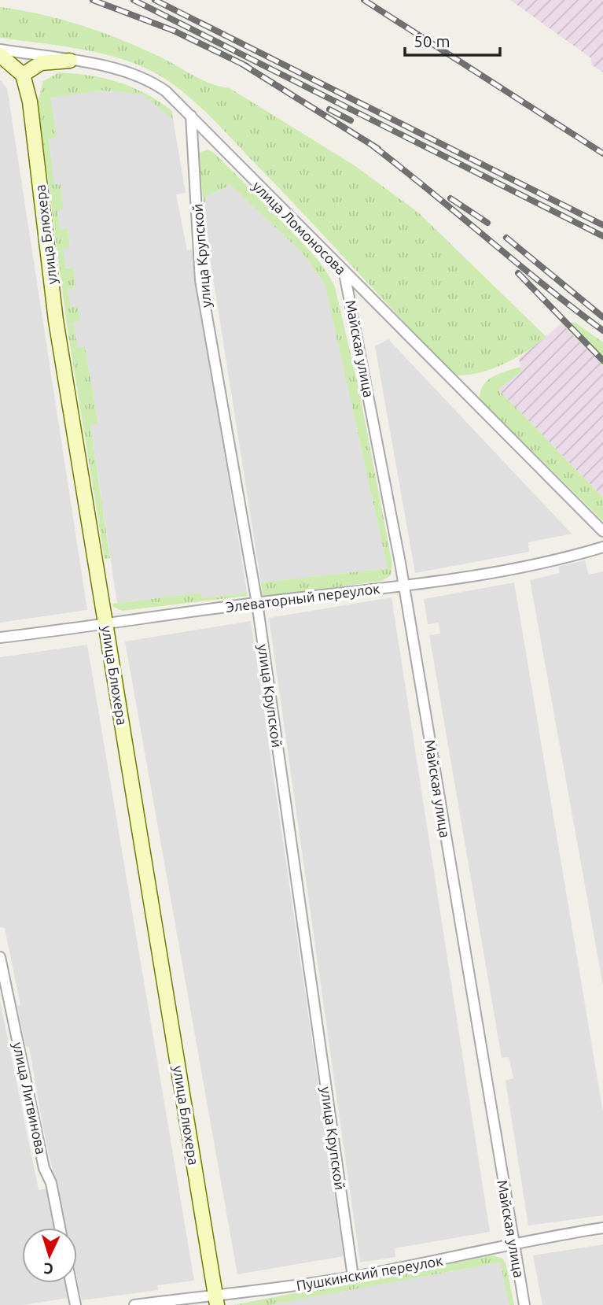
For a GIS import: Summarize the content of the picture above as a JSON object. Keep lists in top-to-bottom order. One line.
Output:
{"streets":{"street":["улица Ломоносова","улица Блюхера","улица Крупской","Майская улица","Элеваторный переулок","улица Литвинова","Пушкинский переулок"]},"crossings":[["улица Ломоносова","улица Крупской"],["улица Ломоносова","Майская улица"],["улица Блюхера","Элеваторный переулок"],["улица Блюхера","Пушкинский переулок"],["улица Крупской","Элеваторный переулок"],["улица Крупской","Пушкинский переулок"],["Майская улица","Элеваторный переулок"],["Майская улица","Пушкинский переулок"]],"scale_bar":"50 m","north":"bottom"}
